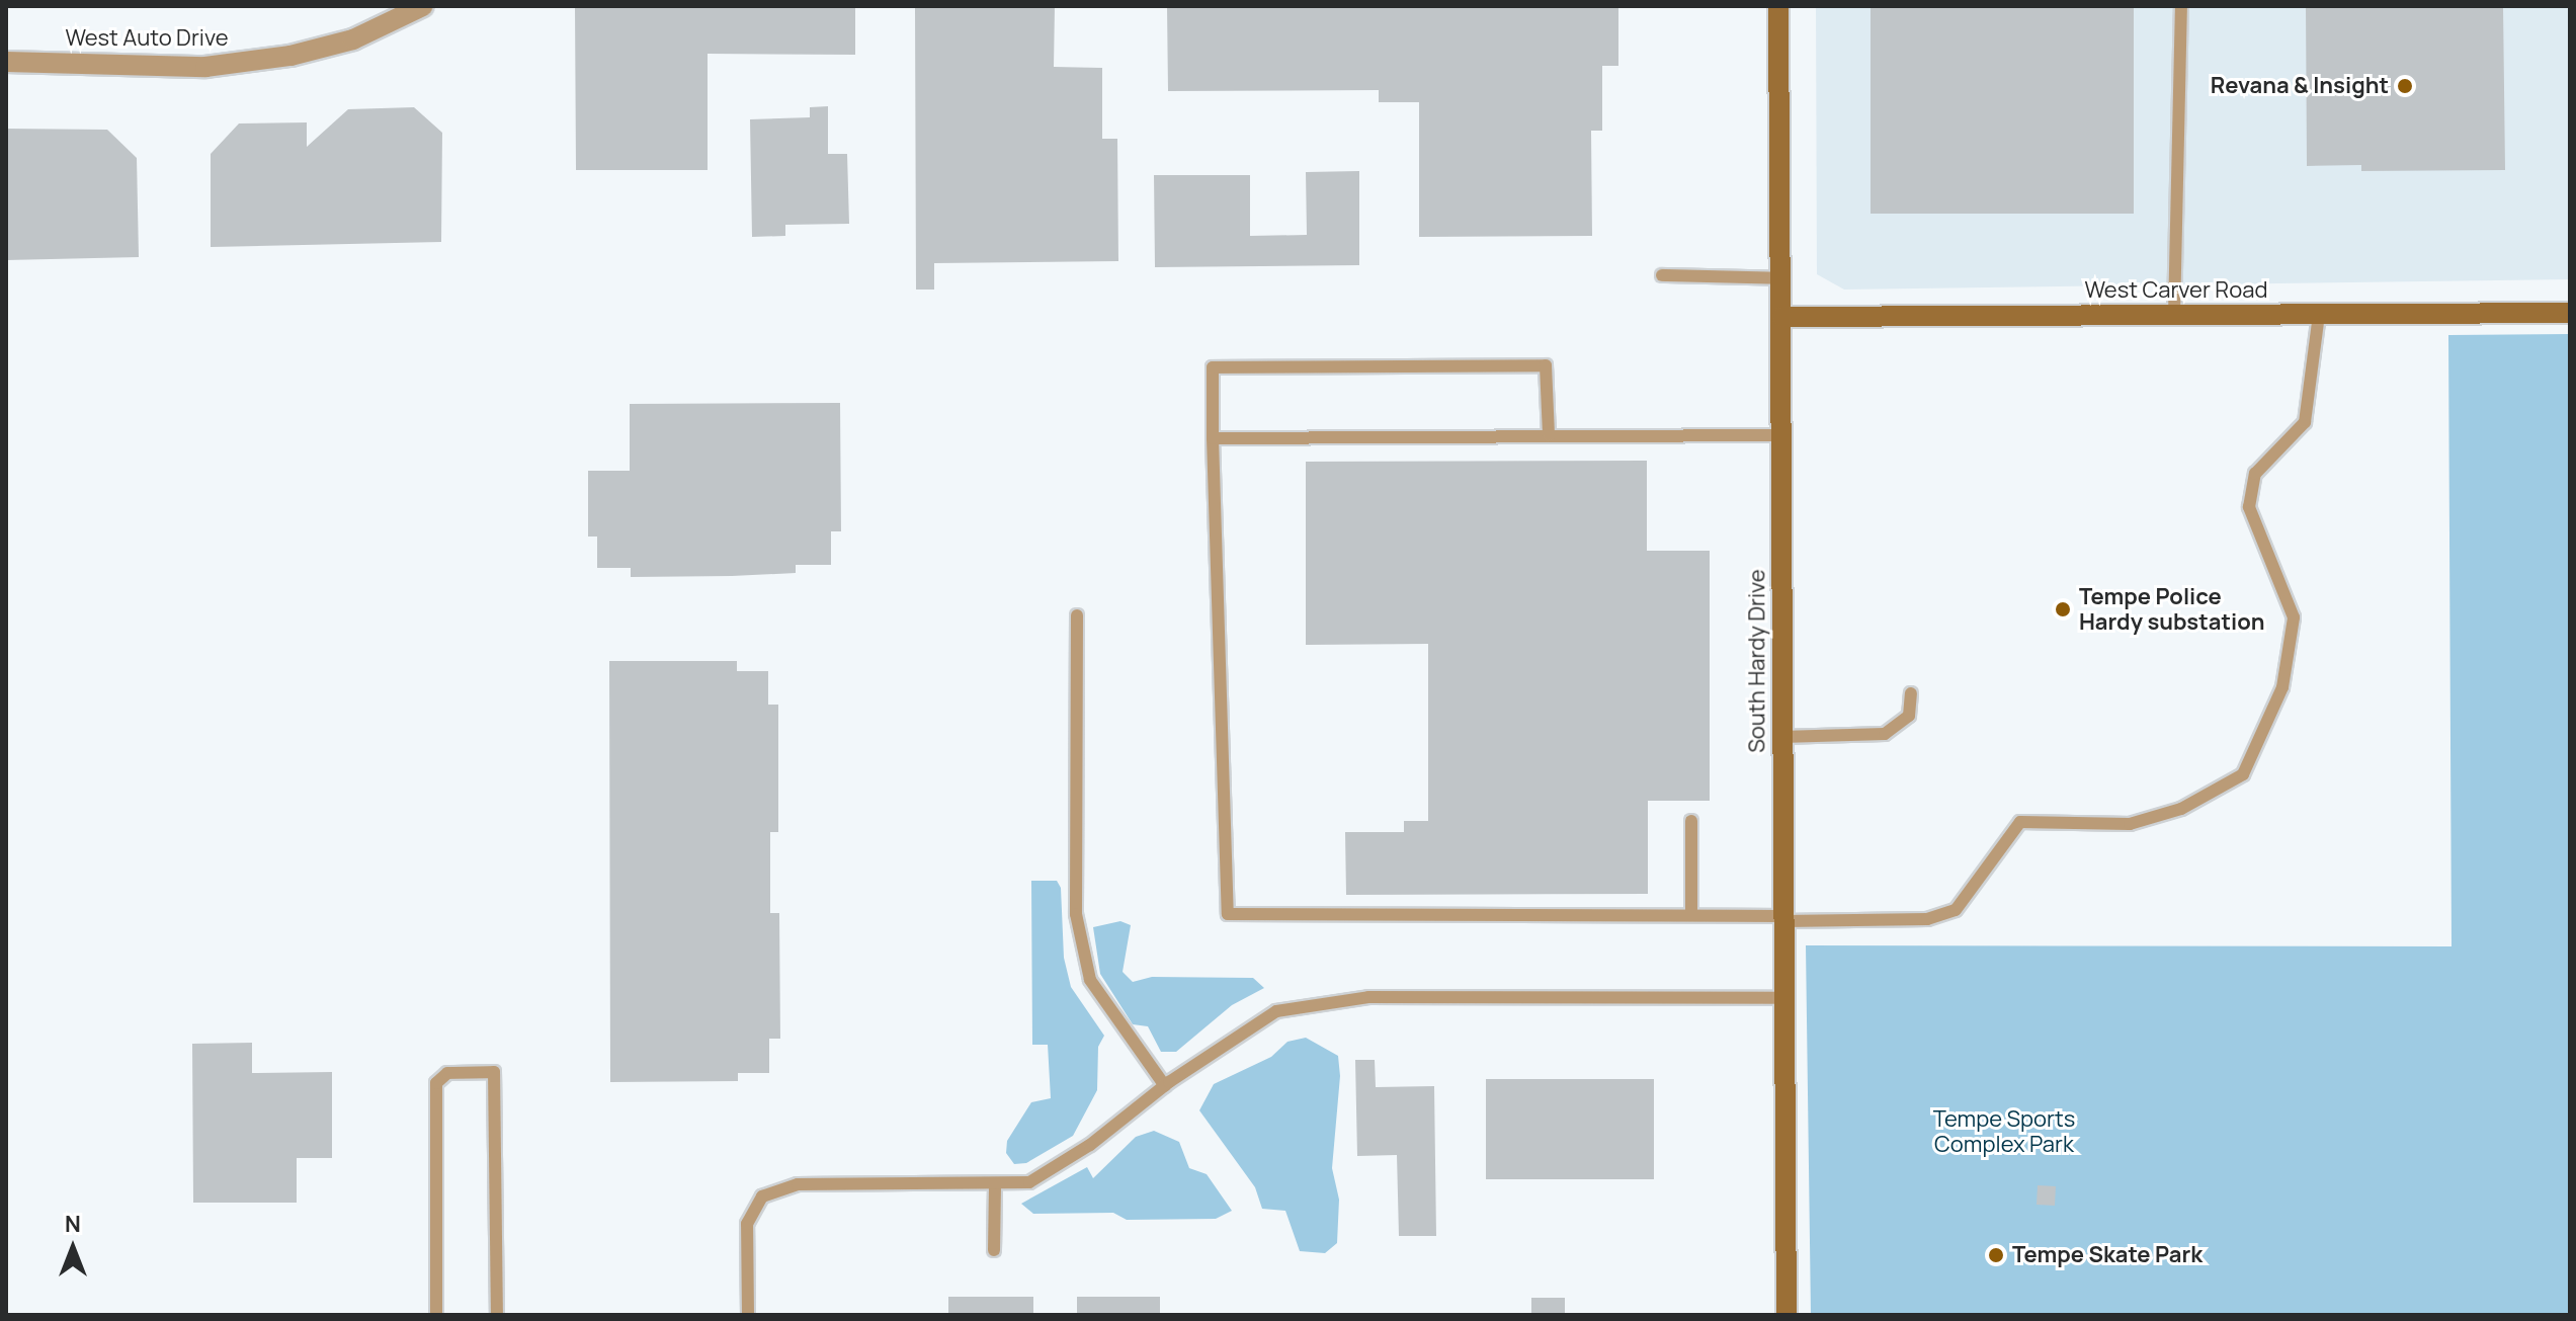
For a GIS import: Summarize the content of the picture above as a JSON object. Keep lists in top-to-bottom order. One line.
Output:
{"streets":{"street":["West Auto Drive","West Carver Road","South Hardy Drive"]},"crossings":[["West Carver Road","South Hardy Drive"]],"parks":["Tempe Sports Complex Park"],"places":["Revana & Insight","Tempe Police Hardy substation","Tempe Skate Park"],"north":"top"}
